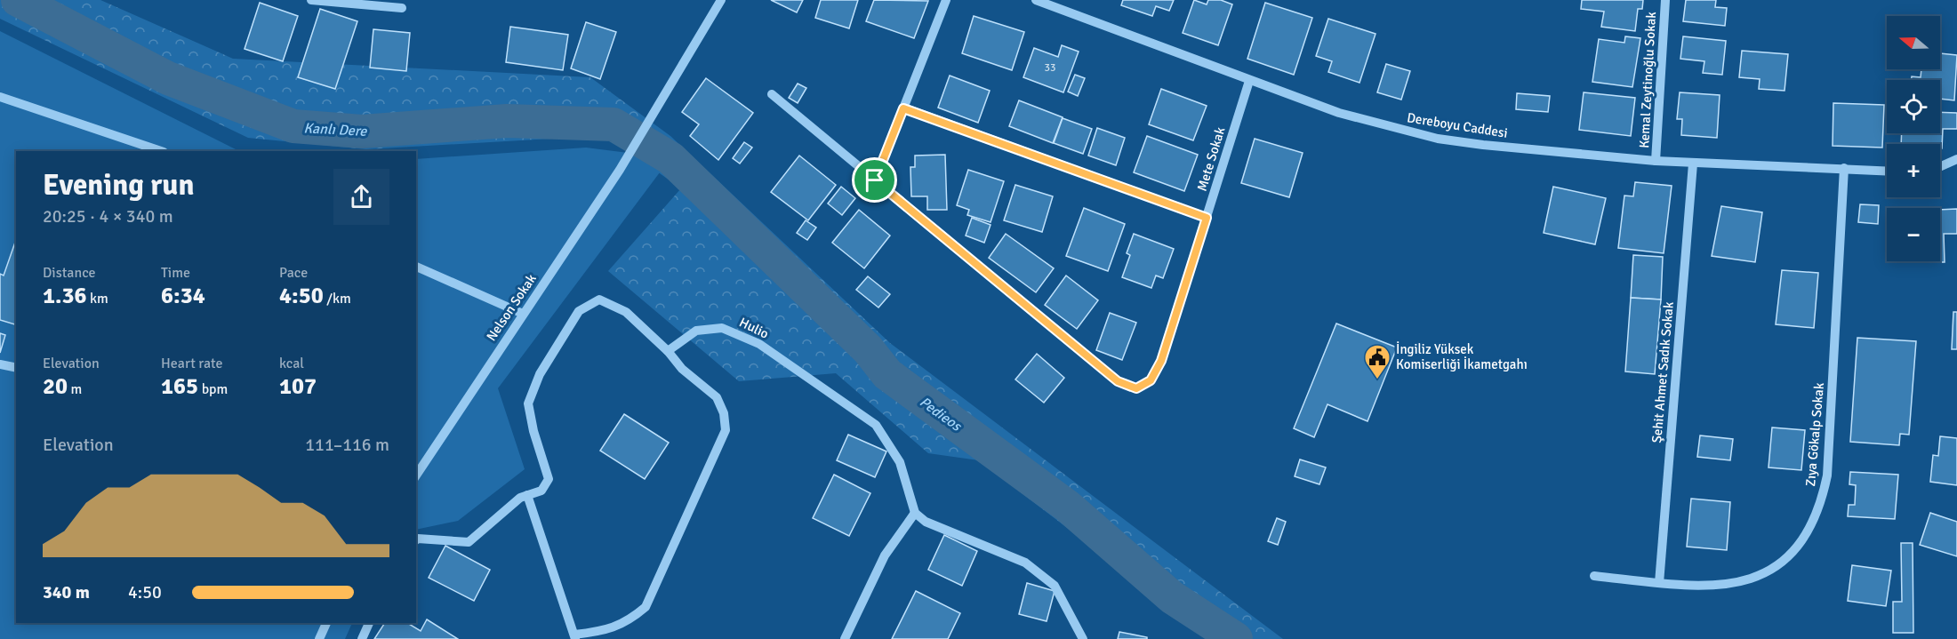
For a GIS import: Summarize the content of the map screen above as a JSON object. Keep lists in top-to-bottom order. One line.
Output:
{"streets":{"street":["Kemal Zeytinoğlu Sokak","Dereboyu Caddesi","Mete Sokak","Nelson Sokak","Hulio","Şehit Ahmet Sadık Sokak","Zıya Gökalp Sokak"]},"crossings":[["Kemal Zeytinoğlu Sokak","Dereboyu Caddesi"],["Dereboyu Caddesi","Mete Sokak"],["Dereboyu Caddesi","Şehit Ahmet Sadık Sokak"],["Dereboyu Caddesi","Zıya Gökalp Sokak"],["Şehit Ahmet Sadık Sokak","Zıya Gökalp Sokak"]],"water":["Kanlı Dere","Pedieos"],"places":{"public building":["İngiliz Yüksek Komiserliği İkametgahı"]},"house_numbers":["33"],"north":"left","page":{"map_buttons":["+","−"],"heading":["Evening run","20:25 · 4 × 340 m"],"stats":[["Distance","1.36 km"],["Time","6:34"],["Pace","4:50 /km"],["Elevation","20 m"],["Heart rate","165 bpm"],["kcal","107"]],"chart":["Elevation","111–116 m"],"list":[{"name":"340 m","note":"4:50"}]}}
